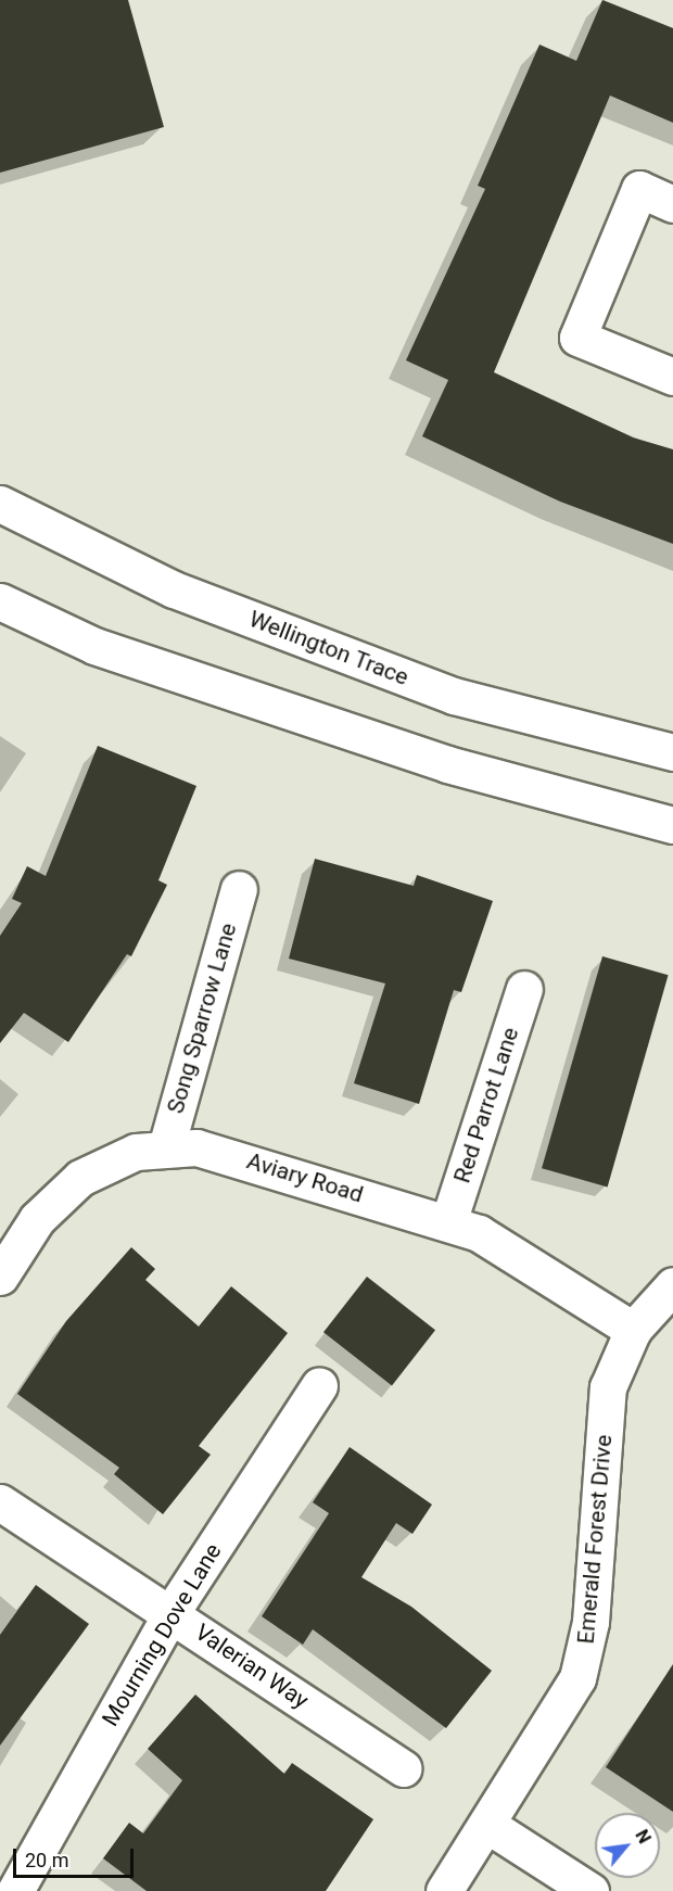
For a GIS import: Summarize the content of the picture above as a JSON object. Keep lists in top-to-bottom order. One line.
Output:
{"streets":{"street":["Wellington Trace","Song Sparrow Lane","Red Parrot Lane","Aviary Road","Emerald Forest Drive","Mourning Dove Lane","Valerian Way"]},"crossings":[["Song Sparrow Lane","Aviary Road"],["Red Parrot Lane","Aviary Road"],["Aviary Road","Emerald Forest Drive"],["Mourning Dove Lane","Valerian Way"]],"scale_bar":"20 m","north":"top right"}
